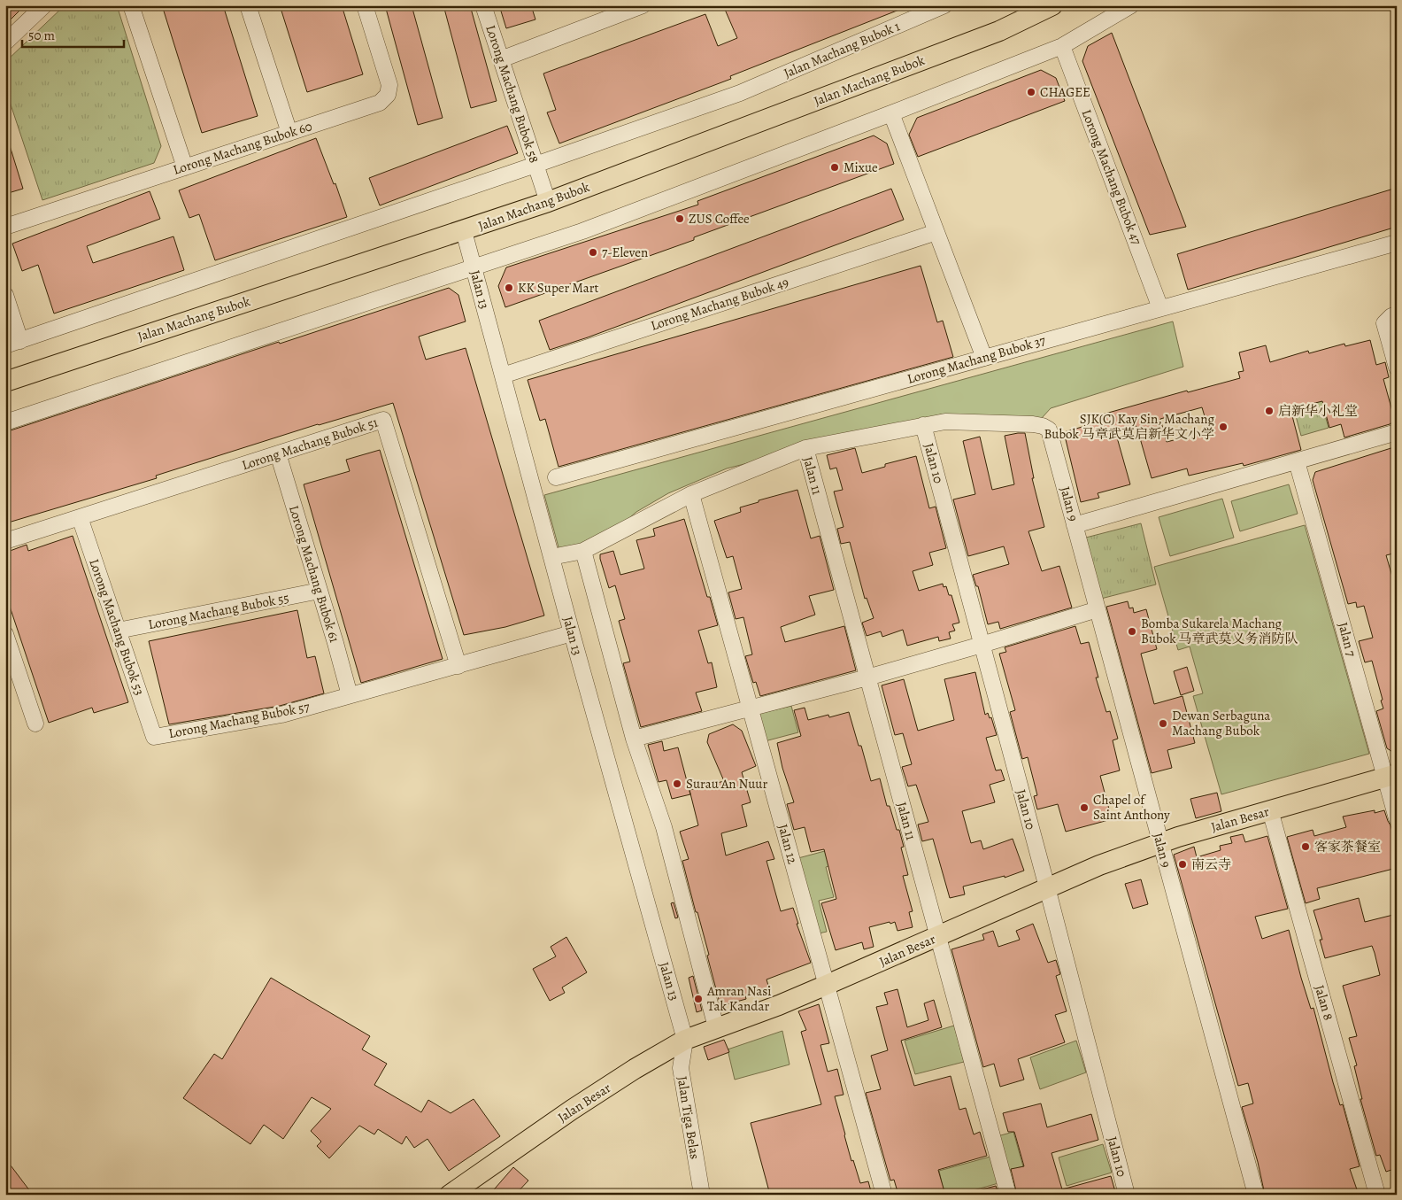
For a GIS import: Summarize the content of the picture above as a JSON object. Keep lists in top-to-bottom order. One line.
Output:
{"streets":{"main road":["Jalan Machang Bubok","Jalan Besar"],"street":["Jalan Machang Bubok 1","Lorong Machang Bubok 58","Lorong Machang Bubok 60","Lorong Machang Bubok 47","Jalan 13","Lorong Machang Bubok 49","Lorong Machang Bubok 37","Lorong Machang Bubok 51","Jalan 10","Jalan 11","Jalan 9","Lorong Machang Bubok 61","Lorong Machang Bubok 55","Lorong Machang Bubok 53","Jalan 7","Lorong Machang Bubok 57","Jalan 12","Jalan 8","Jalan Tiga Belas"]},"crossings":[["Jalan Machang Bubok 1","Lorong Machang Bubok 58"],["Jalan Machang Bubok","Lorong Machang Bubok 58"],["Jalan Machang Bubok","Jalan 13"],["Lorong Machang Bubok 47","Lorong Machang Bubok 37"],["Jalan 13","Lorong Machang Bubok 49"],["Jalan 13","Jalan Besar"],["Jalan 13","Jalan Tiga Belas"],["Lorong Machang Bubok 51","Lorong Machang Bubok 61"],["Lorong Machang Bubok 51","Lorong Machang Bubok 53"],["Lorong Machang Bubok 51","Lorong Machang Bubok 57"],["Jalan 10","Jalan 9"],["Jalan 10","Jalan Besar"],["Jalan 11","Jalan Besar"],["Jalan 9","Jalan Besar"],["Lorong Machang Bubok 61","Lorong Machang Bubok 55"],["Lorong Machang Bubok 61","Lorong Machang Bubok 57"],["Lorong Machang Bubok 55","Lorong Machang Bubok 53"],["Lorong Machang Bubok 53","Lorong Machang Bubok 57"],["Jalan 7","Jalan Besar"],["Jalan Besar","Jalan 12"],["Jalan Besar","Jalan 8"],["Jalan Besar","Jalan Tiga Belas"]],"places":["CHAGEE","Mixue","ZUS Coffee","7-Eleven","KK Super Mart","启新华小礼堂","SJK(C) Kay Sin, Machang Bubok 马章武莫启新华文小学","Bomba Sukarela Machang Bubok 马章武莫义务消防队","Dewan Serbaguna Machang Bubok","Surau An Nuur","Chapel of Saint Anthony","客家茶餐室","南云寺","Amran Nasi Tak Kandar"],"scale_bar":"50 m"}
